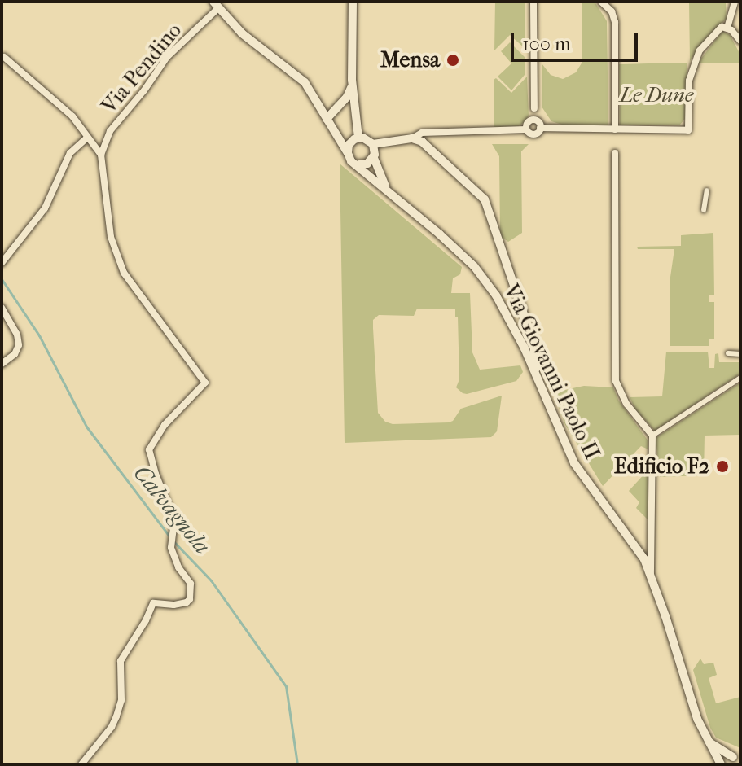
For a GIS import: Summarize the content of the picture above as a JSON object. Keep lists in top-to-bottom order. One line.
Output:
{"streets":{"street":["Via Pendino","Via Giovanni Paolo II"]},"water":["Calvagnola"],"parks":["Le Dune"],"places":["Mensa","Edificio F2"],"scale_bar":"100 m"}
